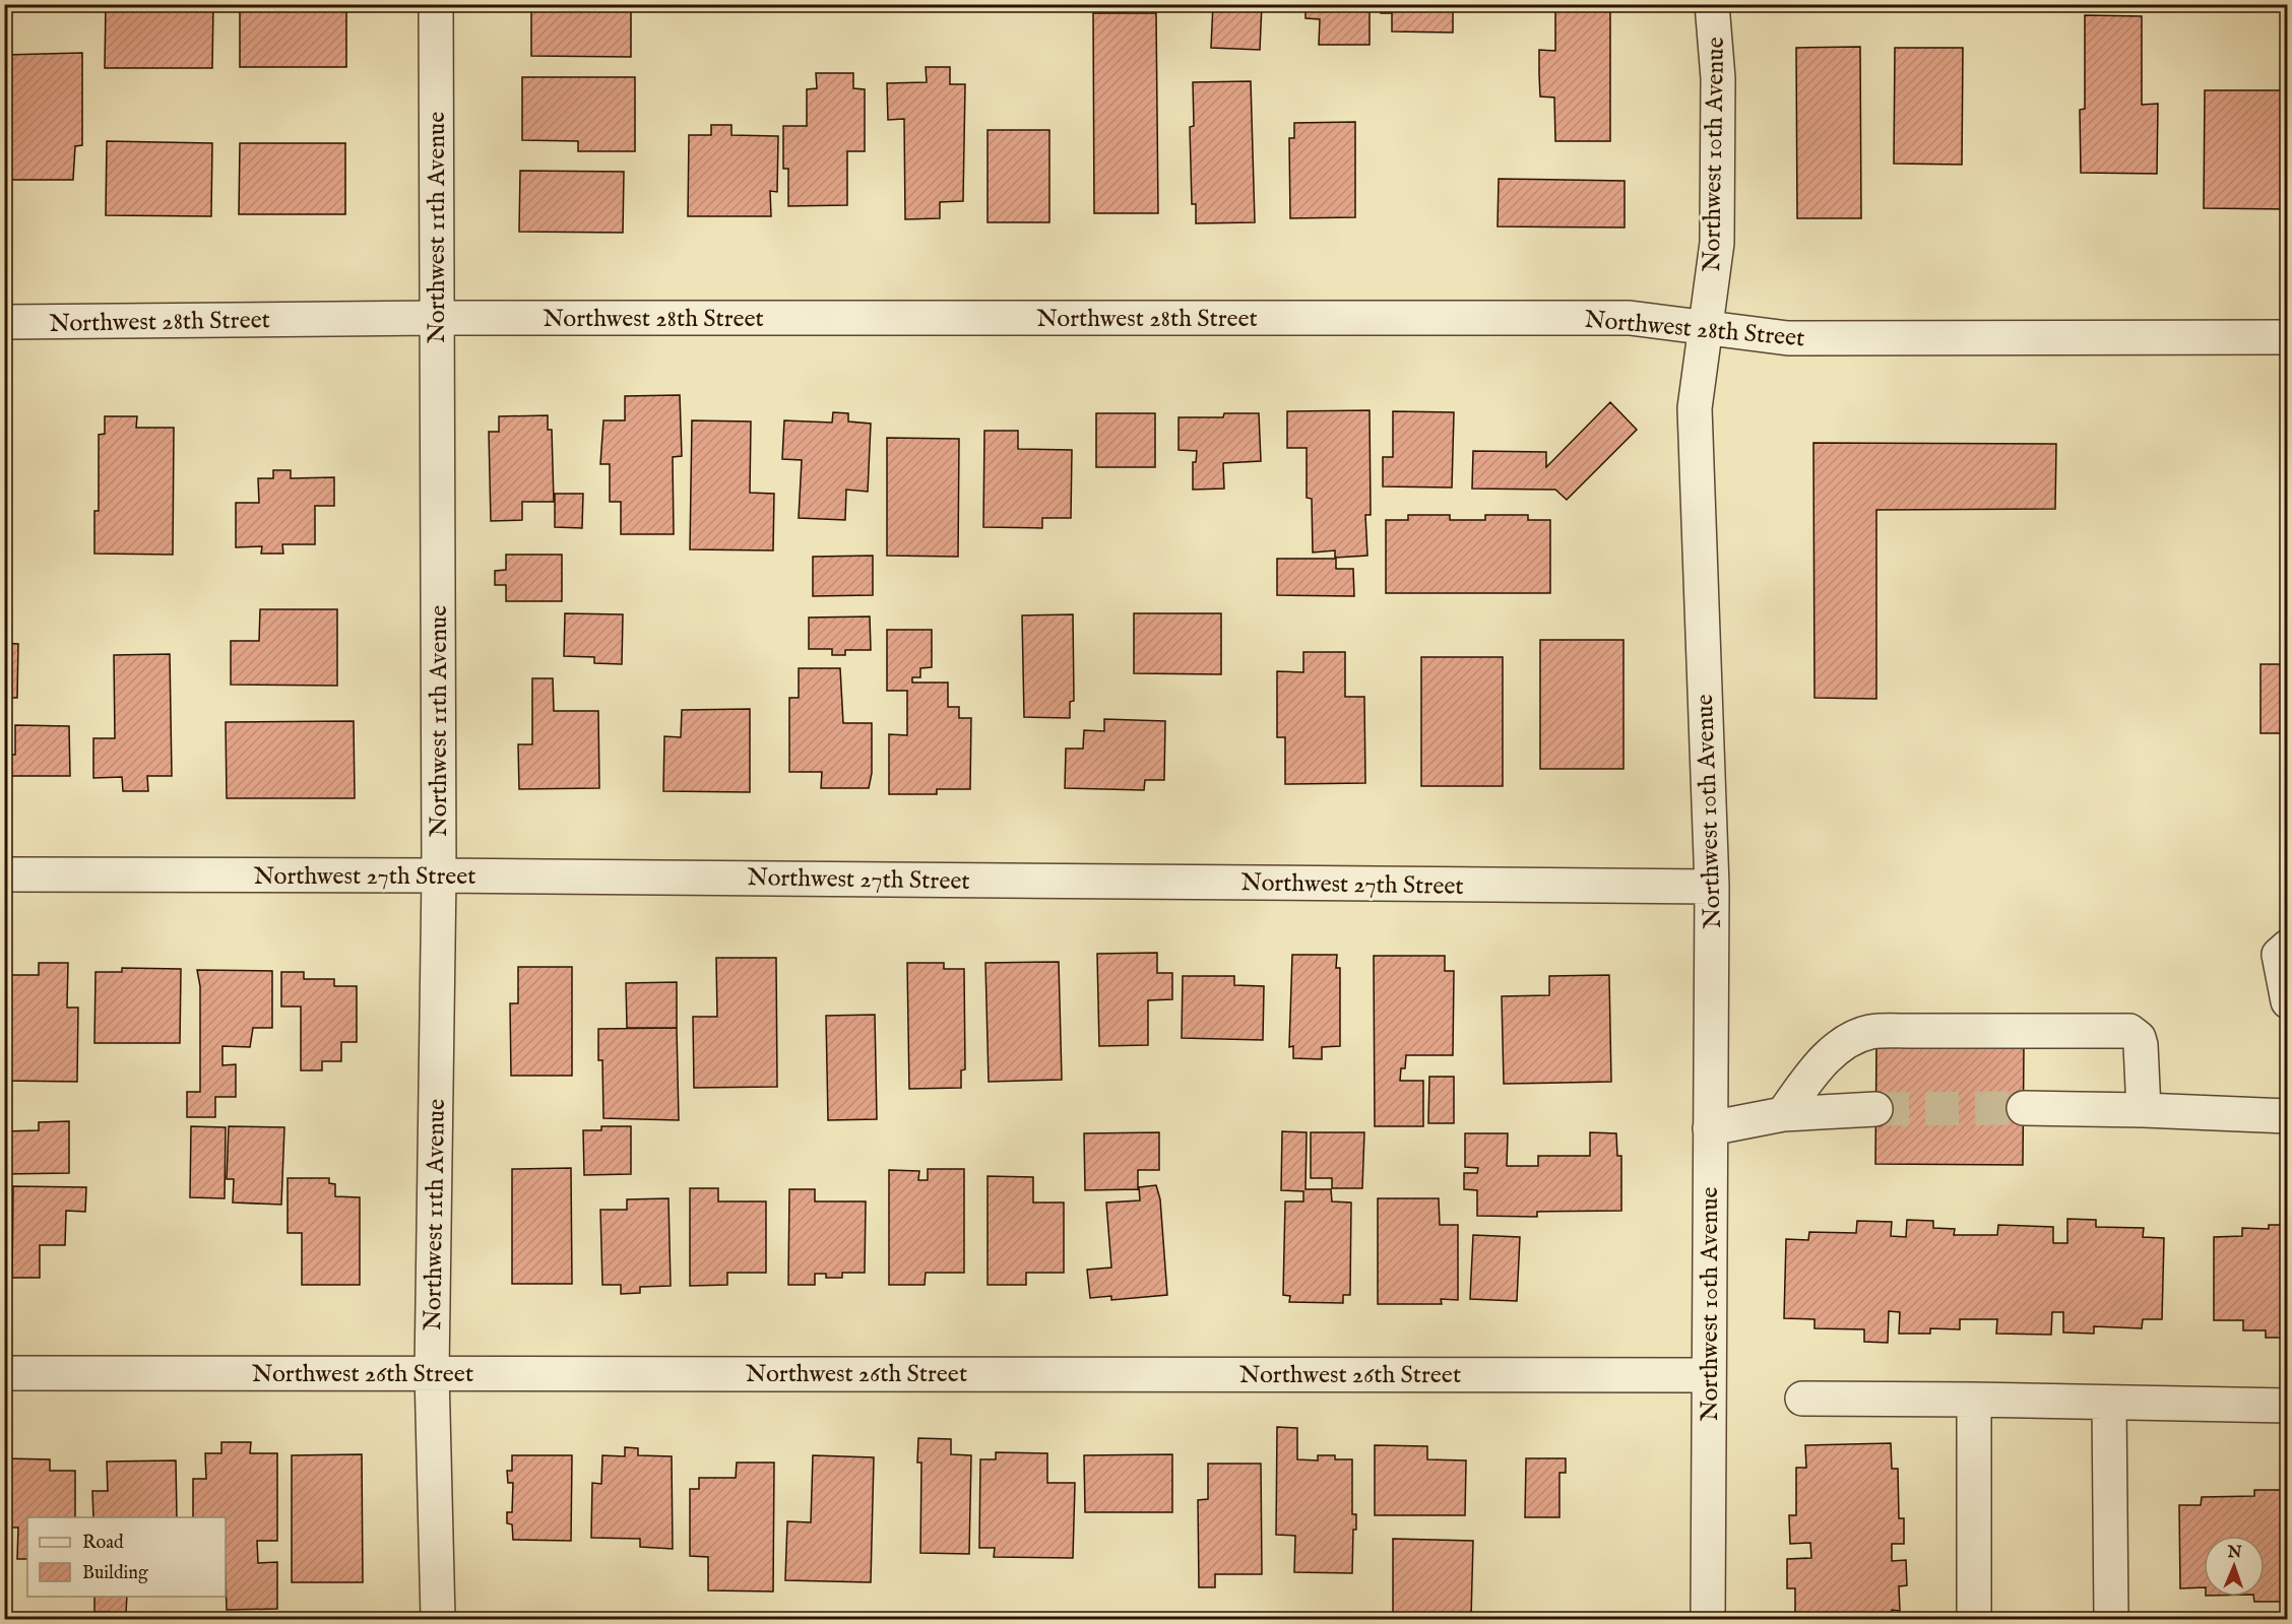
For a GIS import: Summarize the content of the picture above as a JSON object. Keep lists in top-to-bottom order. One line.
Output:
{"streets":{"street":["Northwest 10th Avenue","Northwest 11th Avenue","Northwest 28th Street","Northwest 27th Street","Northwest 26th Street"]},"crossings":[["Northwest 10th Avenue","Northwest 28th Street"],["Northwest 10th Avenue","Northwest 27th Street"],["Northwest 10th Avenue","Northwest 26th Street"],["Northwest 11th Avenue","Northwest 28th Street"],["Northwest 11th Avenue","Northwest 27th Street"],["Northwest 11th Avenue","Northwest 26th Street"]],"legend":["Road","Building"],"north":"top"}
